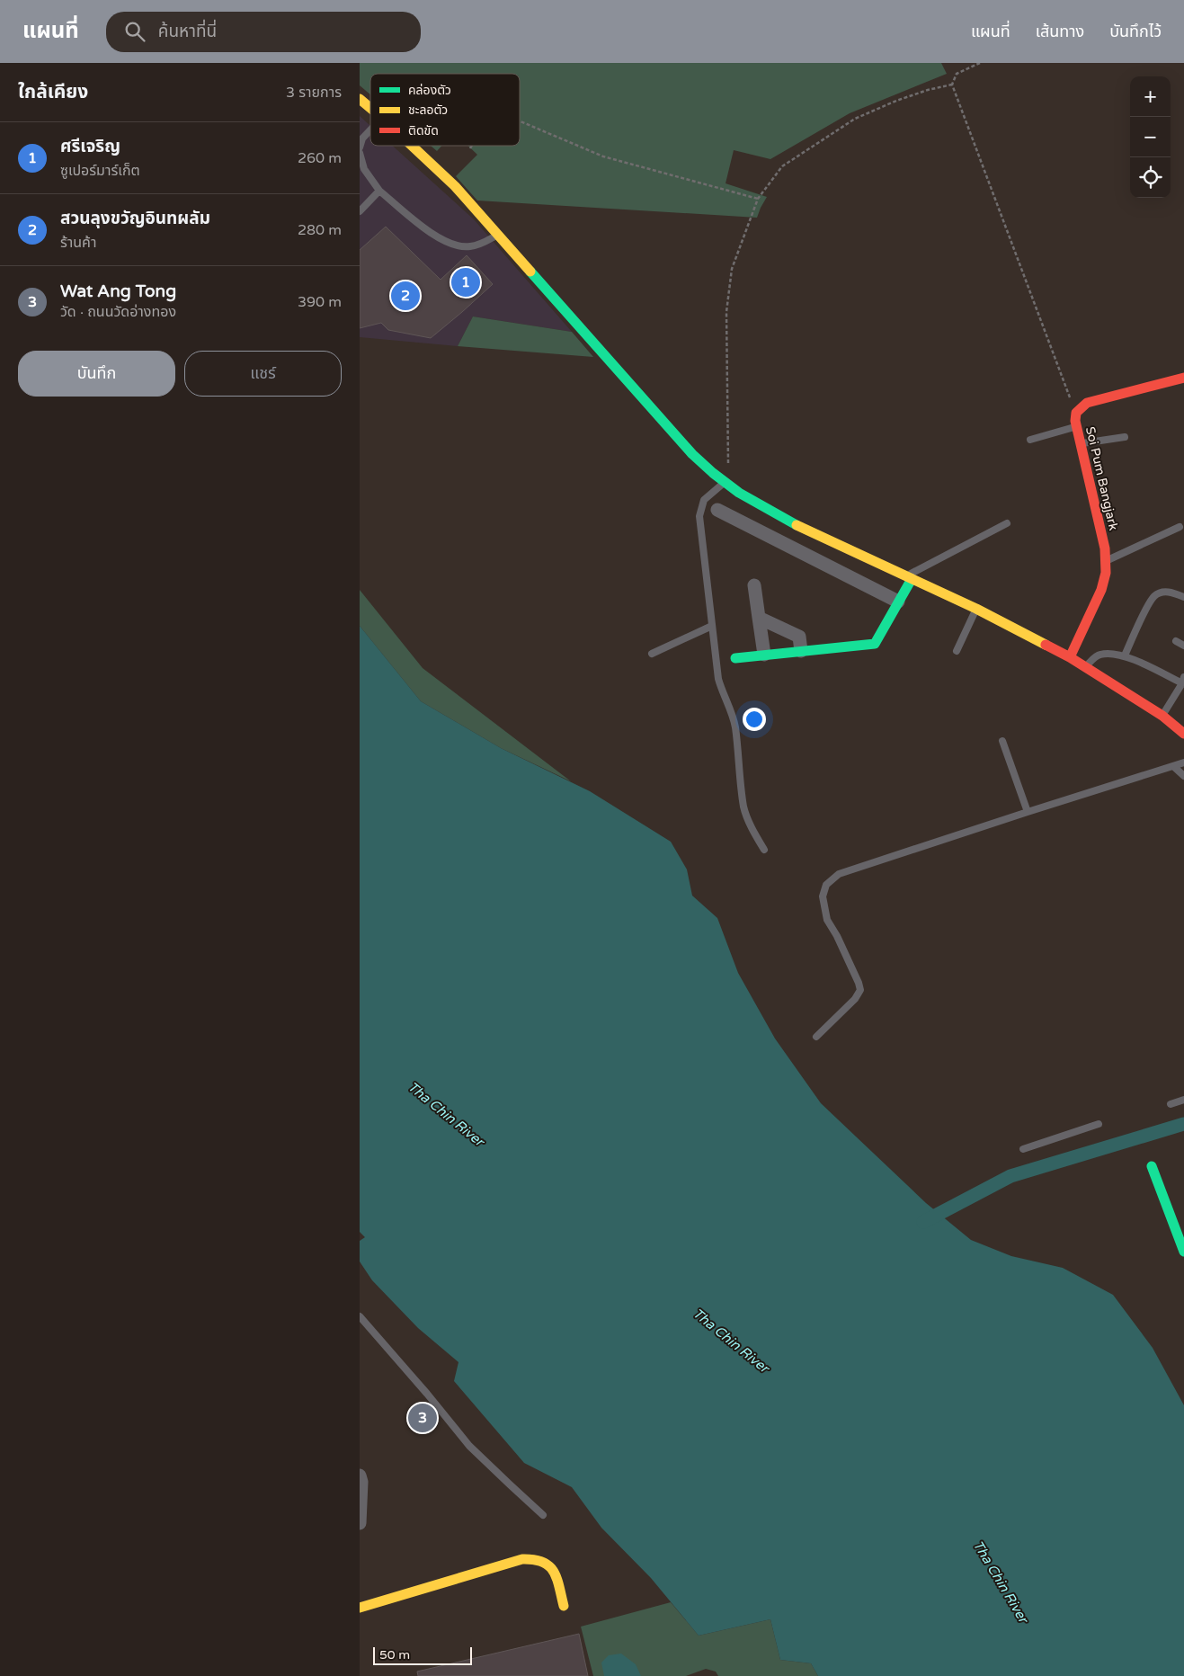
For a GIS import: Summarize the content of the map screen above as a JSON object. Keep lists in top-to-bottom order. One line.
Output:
{"streets":{"main road":["Soi Pum Bangjark"]},"water":["Tha Chin River"],"legend":["คล่องตัว","ชะลอตัว","ติดขัด"],"scale_bar":"50 m","page":{"header":"แผนที่","search":"ค้นหาที่นี่","nav":["แผนที่","เส้นทาง","บันทึกไว้"],"heading":["ใกล้เคียง","3 รายการ"],"map_buttons":["+","−"],"list":[{"mark":"1","name":"ศรีเจริญ","note":"ซูเปอร์มาร์เก็ต","value":"260 m"},{"mark":"2","name":"สวนลุงขวัญอินทผลัม","note":"ร้านค้า","value":"280 m"},{"mark":"3","name":"Wat Ang Tong","note":"วัด · ถนนวัดอ่างทอง","value":"390 m"}],"pins":["1","2","3"],"buttons":["บันทึก","แชร์"],"scale":"50 m"}}
